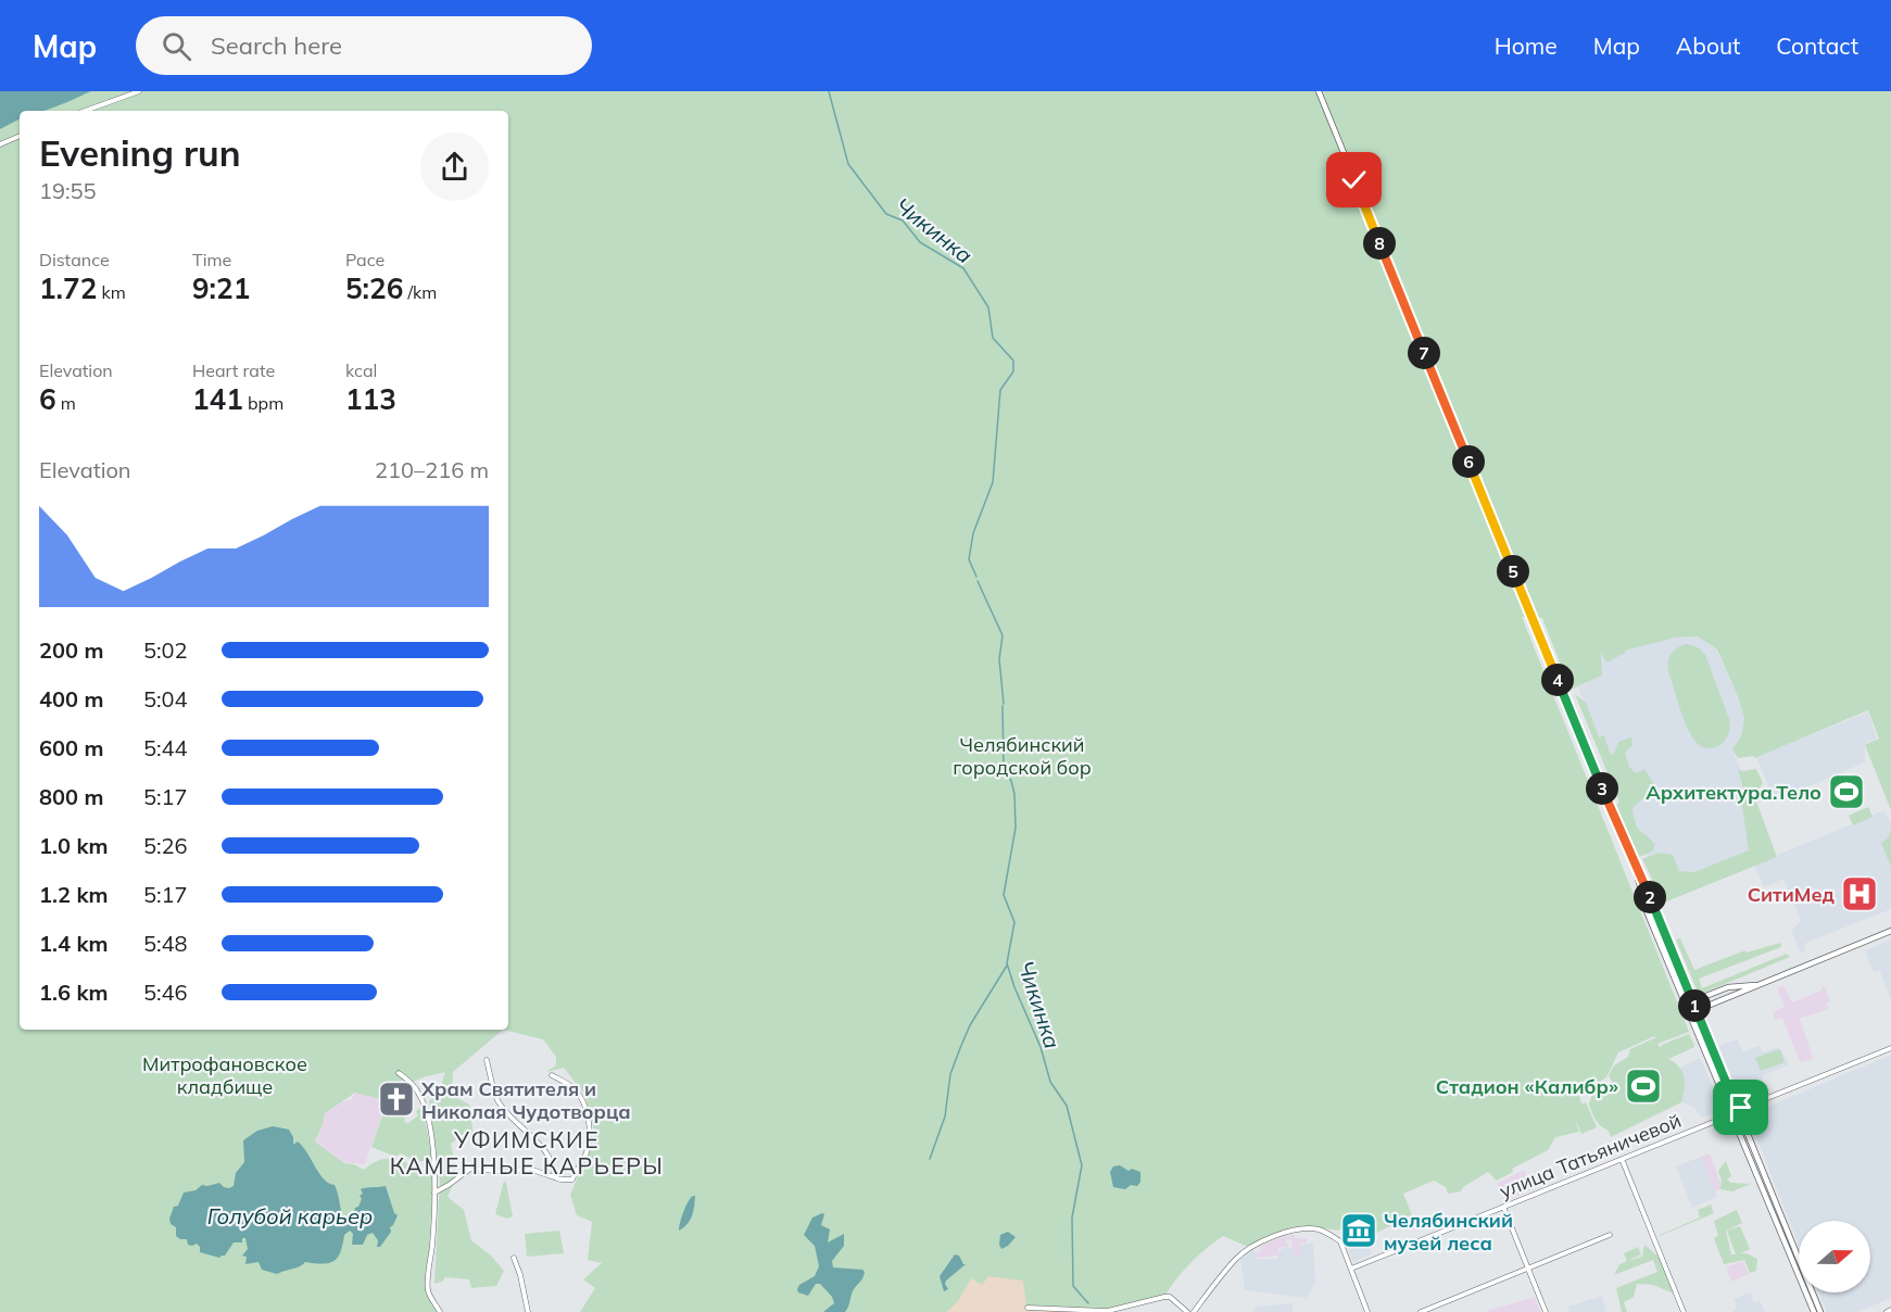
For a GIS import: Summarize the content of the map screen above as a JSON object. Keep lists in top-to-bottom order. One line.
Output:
{"streets":{"street":["улица Татьяничевой"]},"districts":["УФИМСКИЕ КАМЕННЫЕ КАРЬЕРЫ"],"water":["Чикинка","Голубой карьер"],"parks":["Челябинский городской бор","Митрофановское кладбище"],"places":{"sports":["Архитектура.Тело","Стадион «Калибр»"],"hospital":["СитиМед"],"church":["Храм Святителя и Николая Чудотворца"],"museum":["Челябинский музей леса"]},"north":"right","page":{"header":"Map","search":"Search here","nav":["Home","Map","About","Contact"],"heading":["Evening run","19:55"],"stats":[["Distance","1.72 km"],["Time","9:21"],["Pace","5:26 /km"],["Elevation","6 m"],["Heart rate","141 bpm"],["kcal","113"]],"pins":["8","7","6","5","4","3","2","1"],"chart":["Elevation","210–216 m"],"list":[{"name":"200 m","note":"5:02"},{"name":"400 m","note":"5:04"},{"name":"600 m","note":"5:44"},{"name":"800 m","note":"5:17"},{"name":"1.0 km","note":"5:26"},{"name":"1.2 km","note":"5:17"},{"name":"1.4 km","note":"5:48"},{"name":"1.6 km","note":"5:46"}]}}
